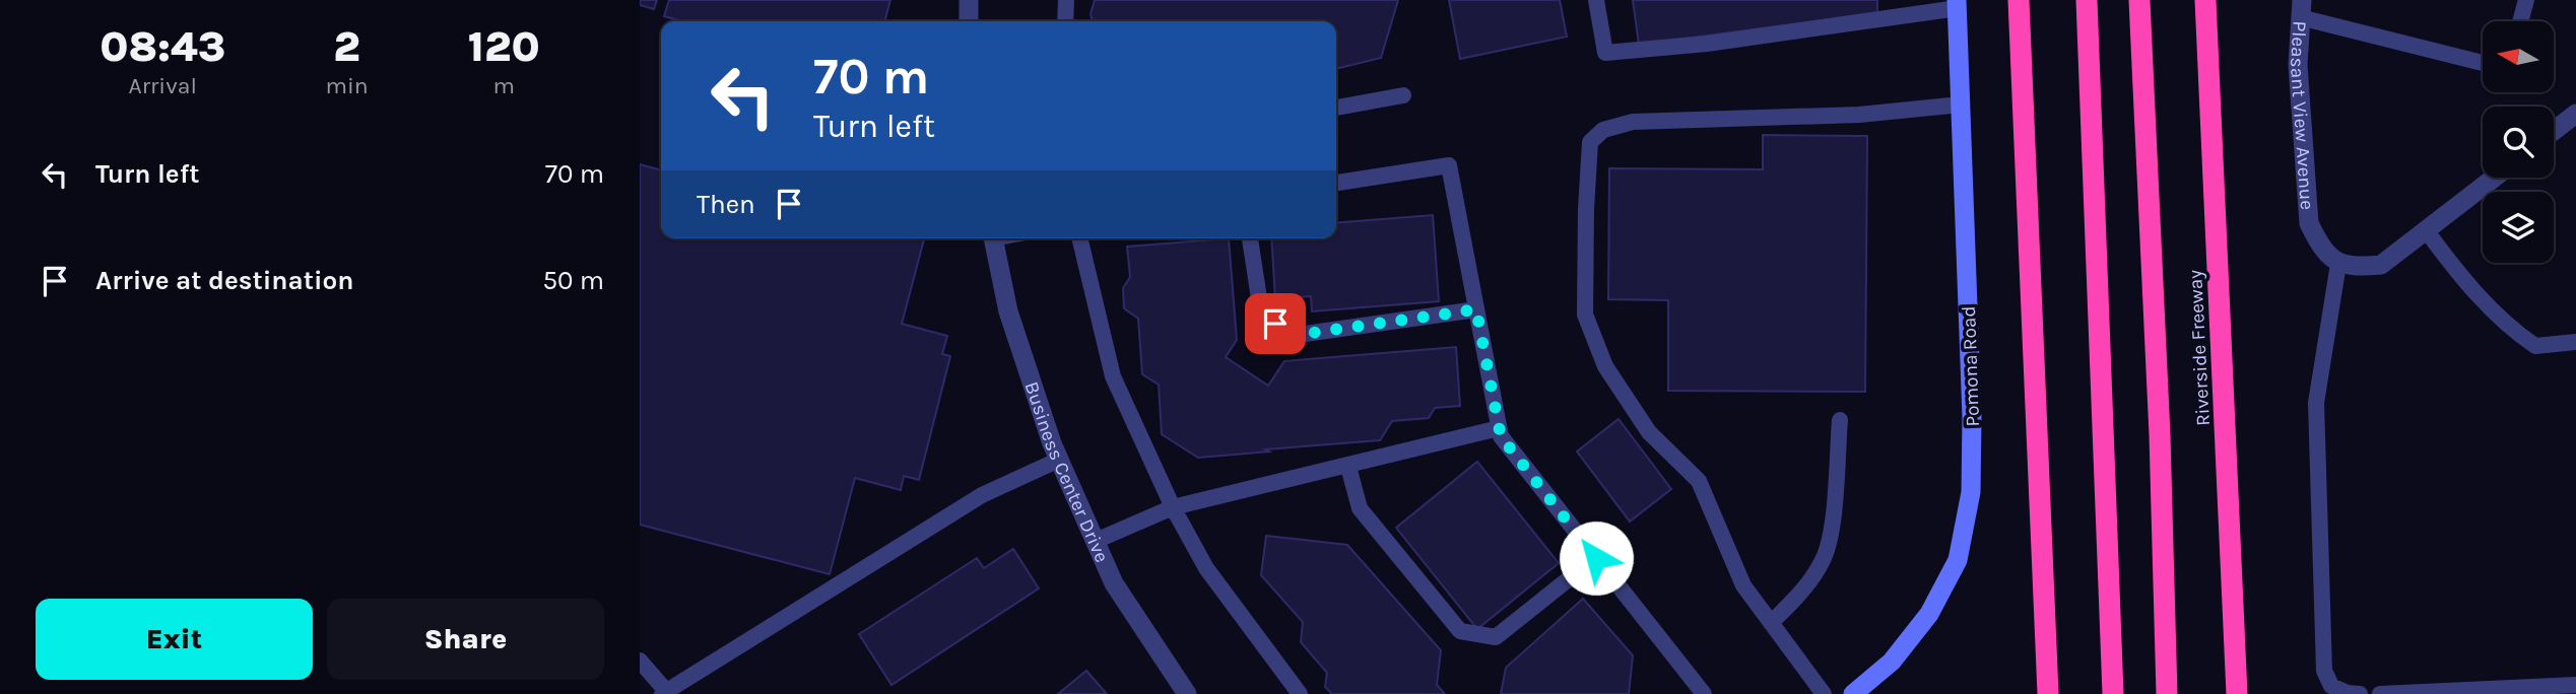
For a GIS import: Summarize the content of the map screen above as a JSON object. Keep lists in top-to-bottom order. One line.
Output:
{"streets":{"highway":["Riverside Freeway"],"main road":["Pomona Road"],"street":["Pleasant View Avenue","Business Center Drive"]},"north":"left","page":{"eta":["08:43","Arrival","2","min","120","m"],"turn":["70 m","Turn left"],"list":[{"name":"Turn left","value":"70 m"},{"name":"Arrive at destination","value":"50 m"}],"then":"Then","buttons":["Exit","Share"]}}
